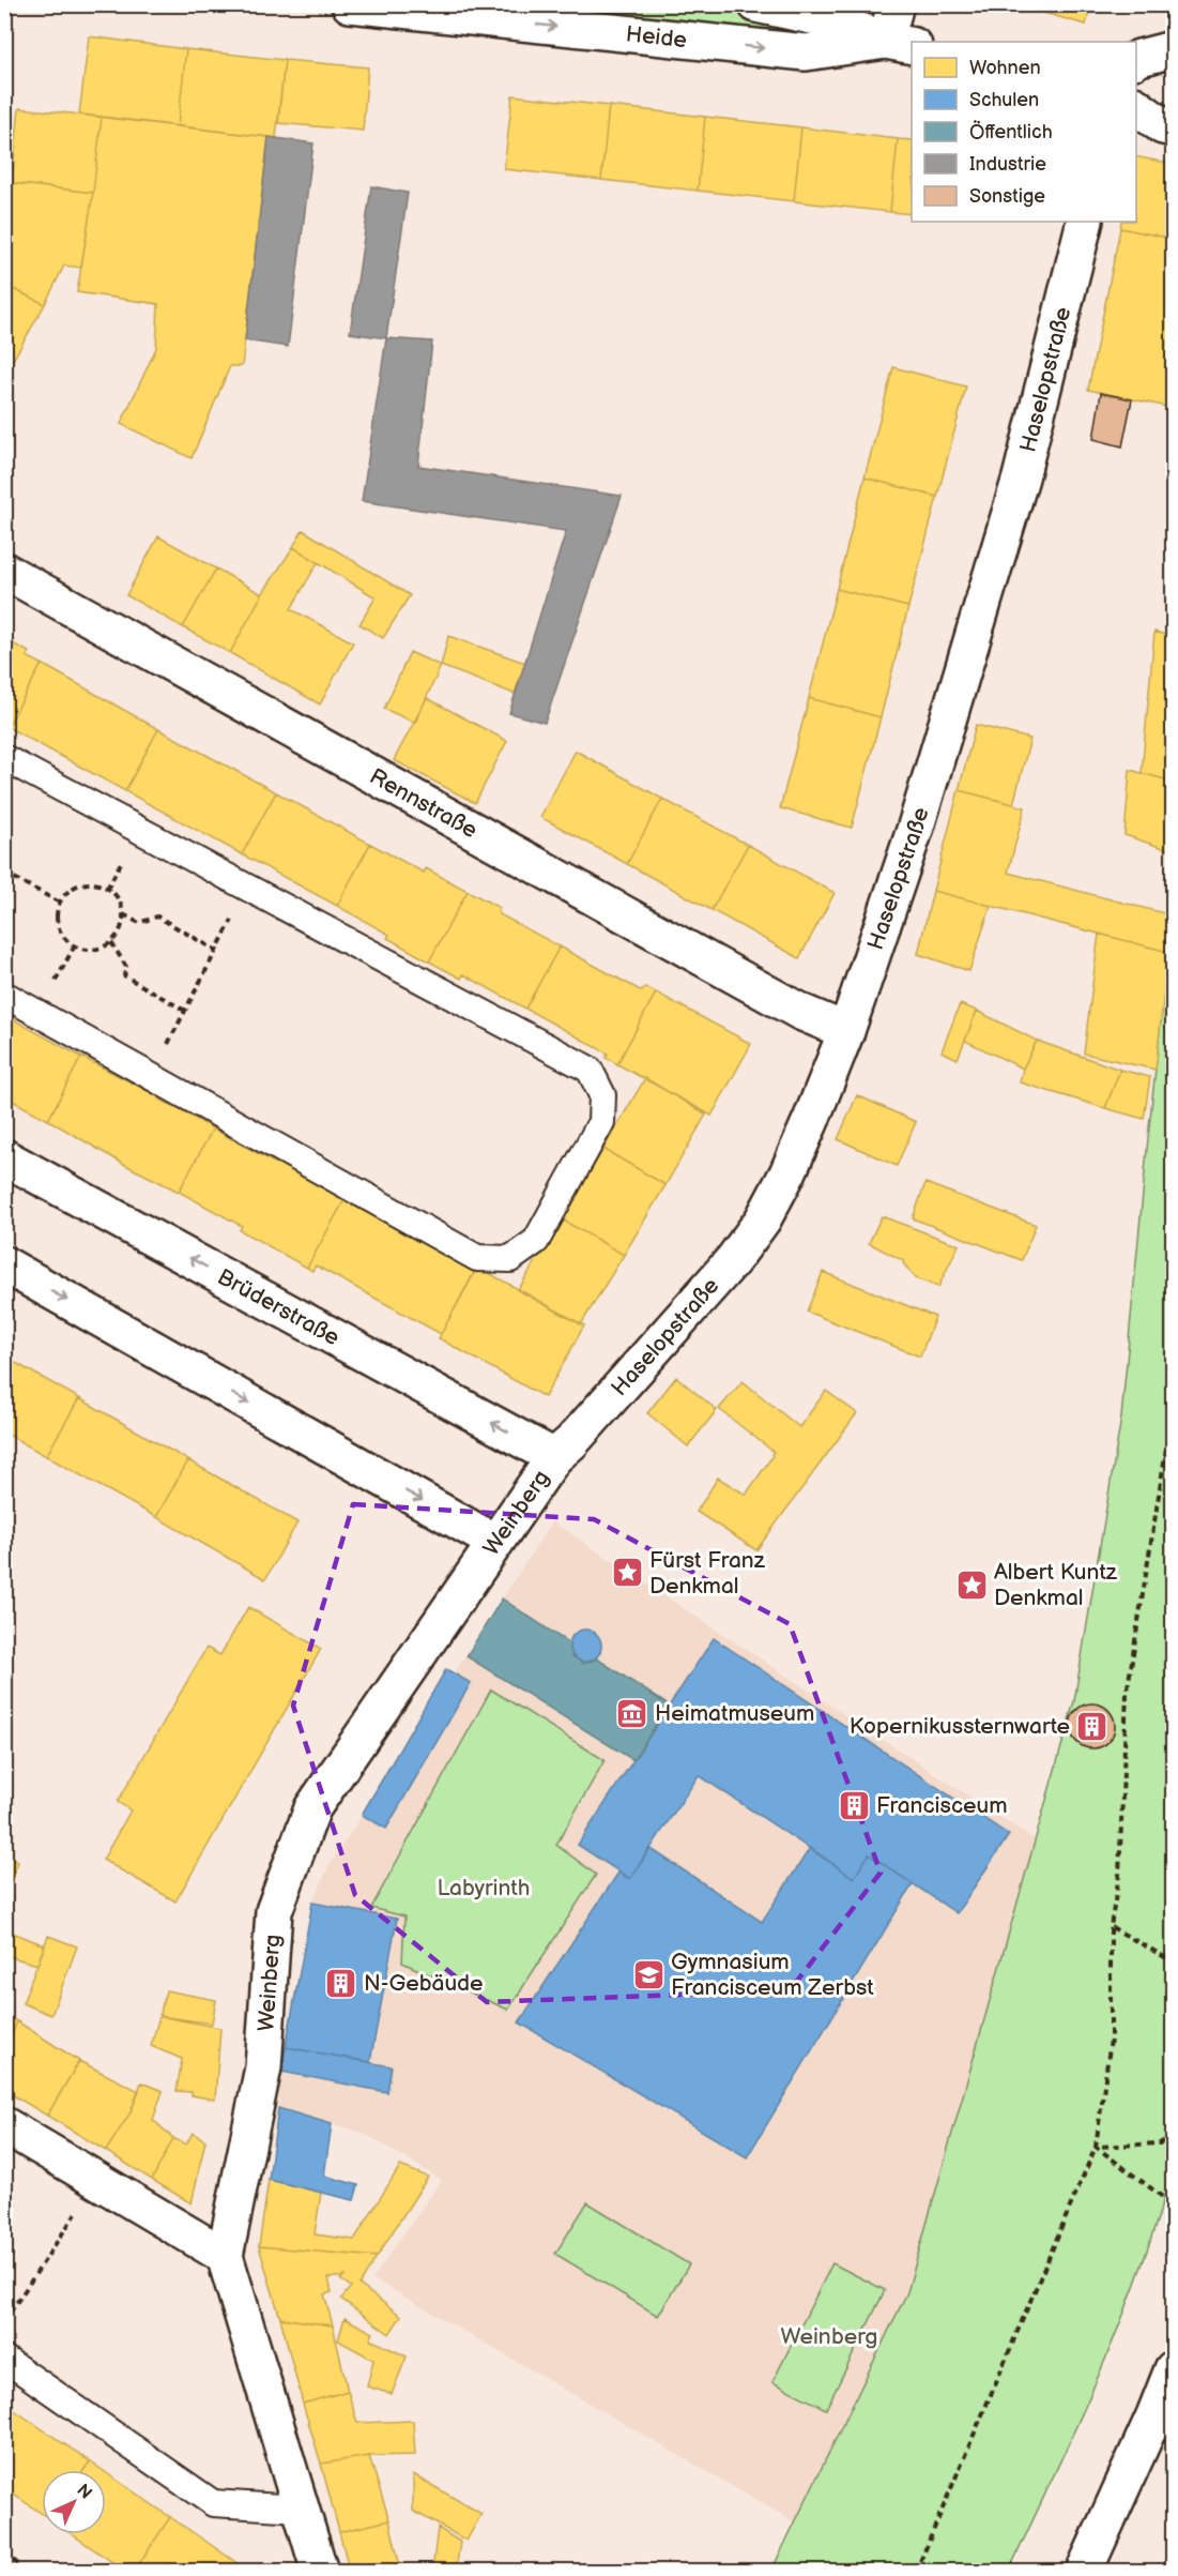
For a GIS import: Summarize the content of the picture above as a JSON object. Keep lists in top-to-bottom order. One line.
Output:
{"streets":{"street":["Heide","Haselopstraße","Rennstraße","Brüderstraße","Weinberg"]},"crossings":[["Haselopstraße","Rennstraße"],["Haselopstraße","Brüderstraße"],["Haselopstraße","Weinberg"],["Brüderstraße","Weinberg"]],"one_way":["Heide"],"parks":["Labyrinth","Weinberg"],"places":{"place":["Fürst Franz Denkmal","Albert Kuntz Denkmal"],"museum":["Heimatmuseum"],"building":["Kopernikussternwarte","Francisceum","N-Gebäude"],"school or university":["Gymnasium Francisceum Zerbst"]},"legend":["Wohnen","Schulen","Öffentlich","Industrie","Sonstige"],"north":"top right"}
